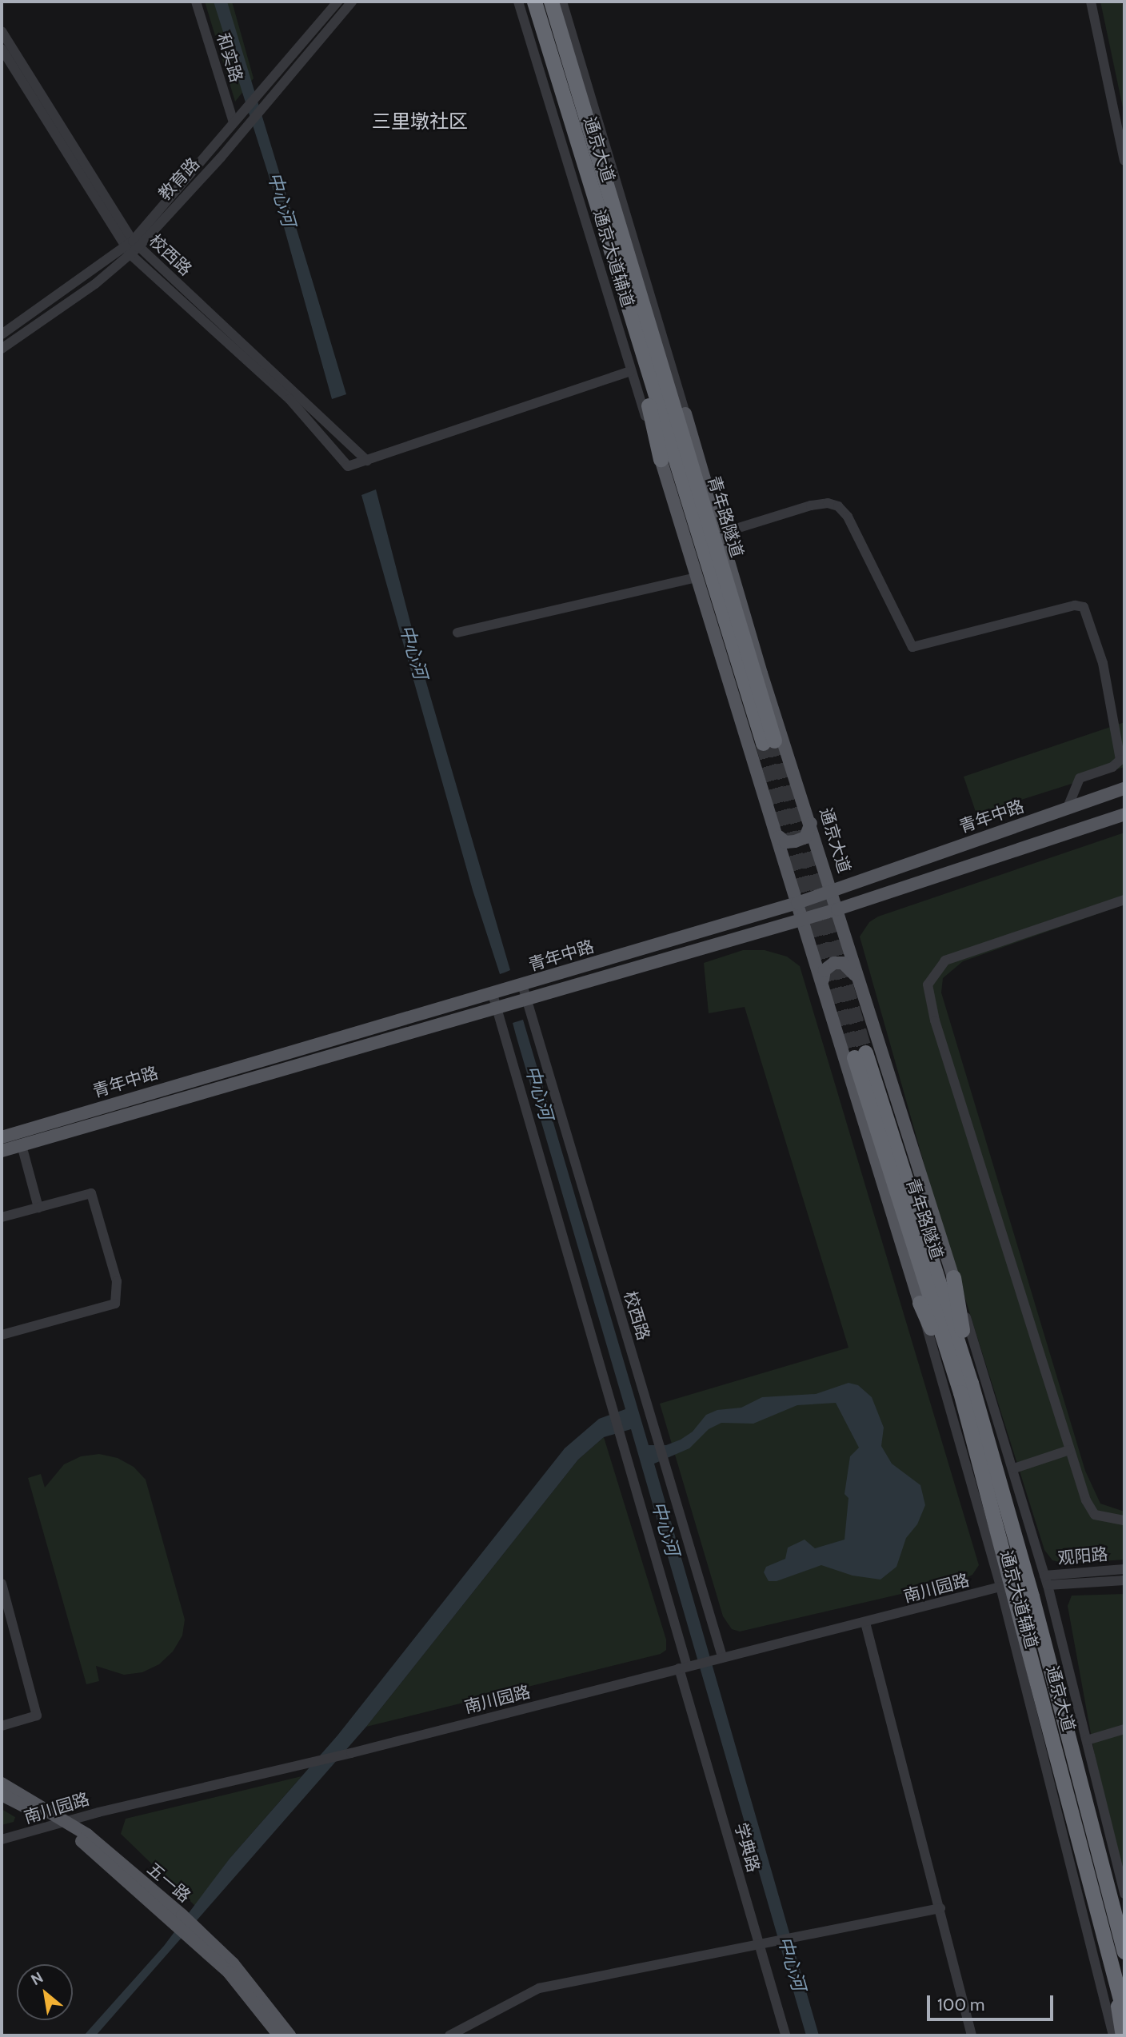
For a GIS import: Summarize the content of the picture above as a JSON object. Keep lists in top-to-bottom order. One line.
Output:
{"streets":{"highway":["通京大道","青年路隧道"],"main road":["青年中路","五一路"],"street":["和实路","教育路","校西路","通京大道辅道","观阳路","南川园路","学典路"]},"crossings":[["和实路","教育路"],["通京大道","通京大道辅道"],["通京大道","青年路隧道"],["通京大道","青年中路"],["教育路","校西路"],["校西路","青年中路"],["校西路","南川园路"],["通京大道辅道","观阳路"],["通京大道辅道","南川园路"],["南川园路","学典路"],["南川园路","五一路"]],"districts":["三里墩社区"],"water":["中心河"],"scale_bar":"100 m","north":"top left"}
